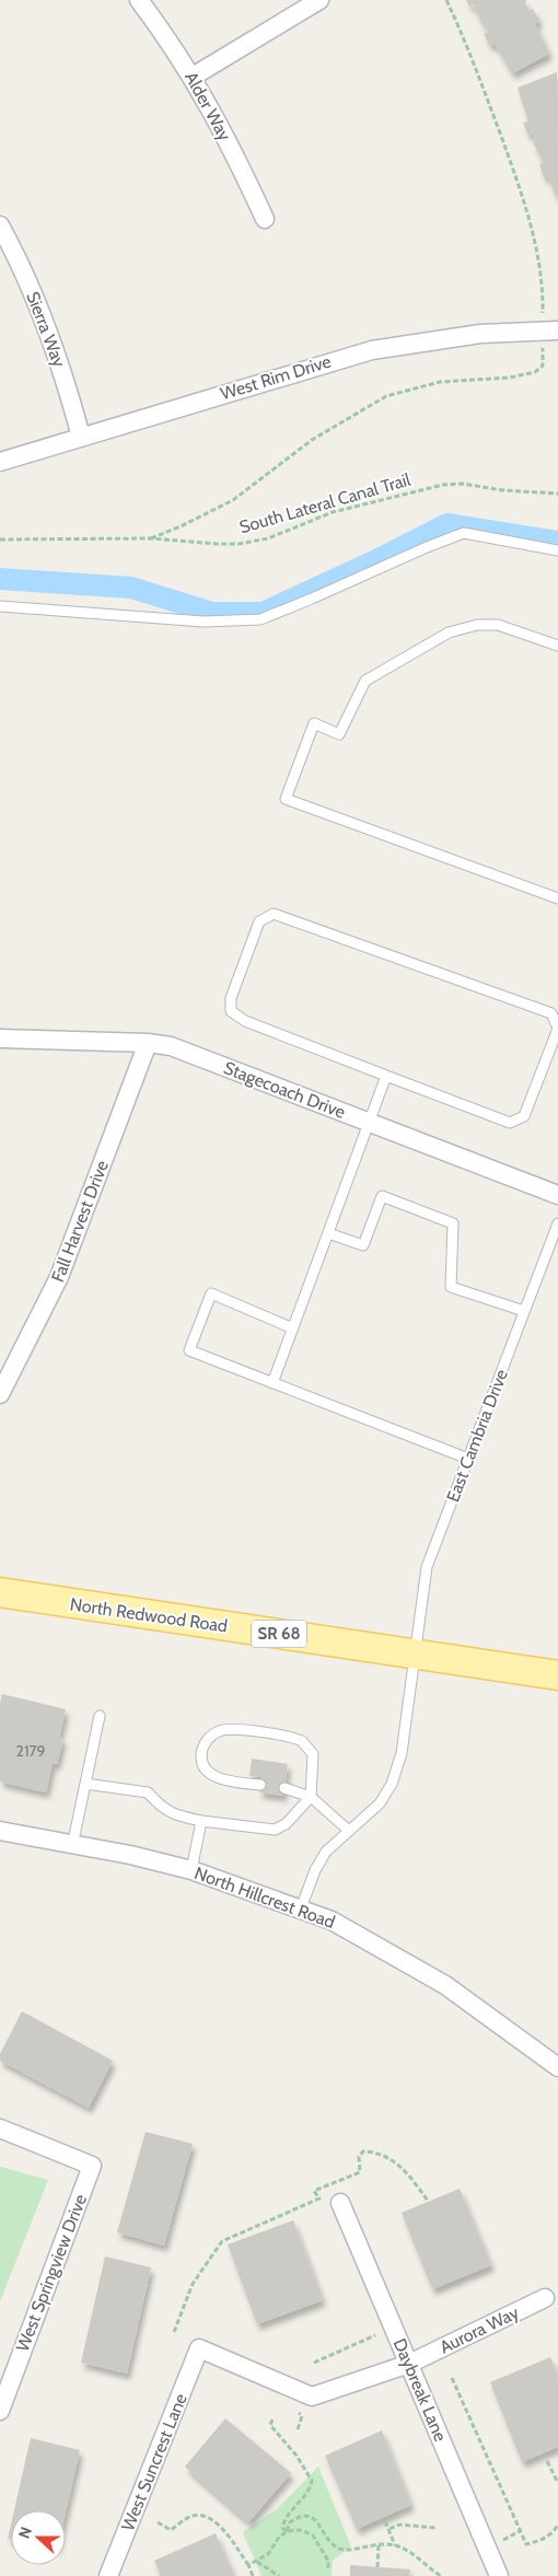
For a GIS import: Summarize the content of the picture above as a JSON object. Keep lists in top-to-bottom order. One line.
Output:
{"streets":{"main road":["North Redwood Road","SR 68"],"street":["Alder Way","Sierra Way","West Rim Drive","Stagecoach Drive","Fall Harvest Drive","North Hillcrest Road","West Springview Drive","Aurora Way","Daybreak Lane","West Suncrest Lane"],"lane":["East Cambria Drive"],"path":["South Lateral Canal Trail"]},"crossings":[["Sierra Way","West Rim Drive"],["Stagecoach Drive","Fall Harvest Drive"],["East Cambria Drive","North Redwood Road"],["East Cambria Drive","North Hillcrest Road"],["Aurora Way","Daybreak Lane"],["Aurora Way","West Suncrest Lane"]],"house_numbers":["2179"],"north":"left"}
